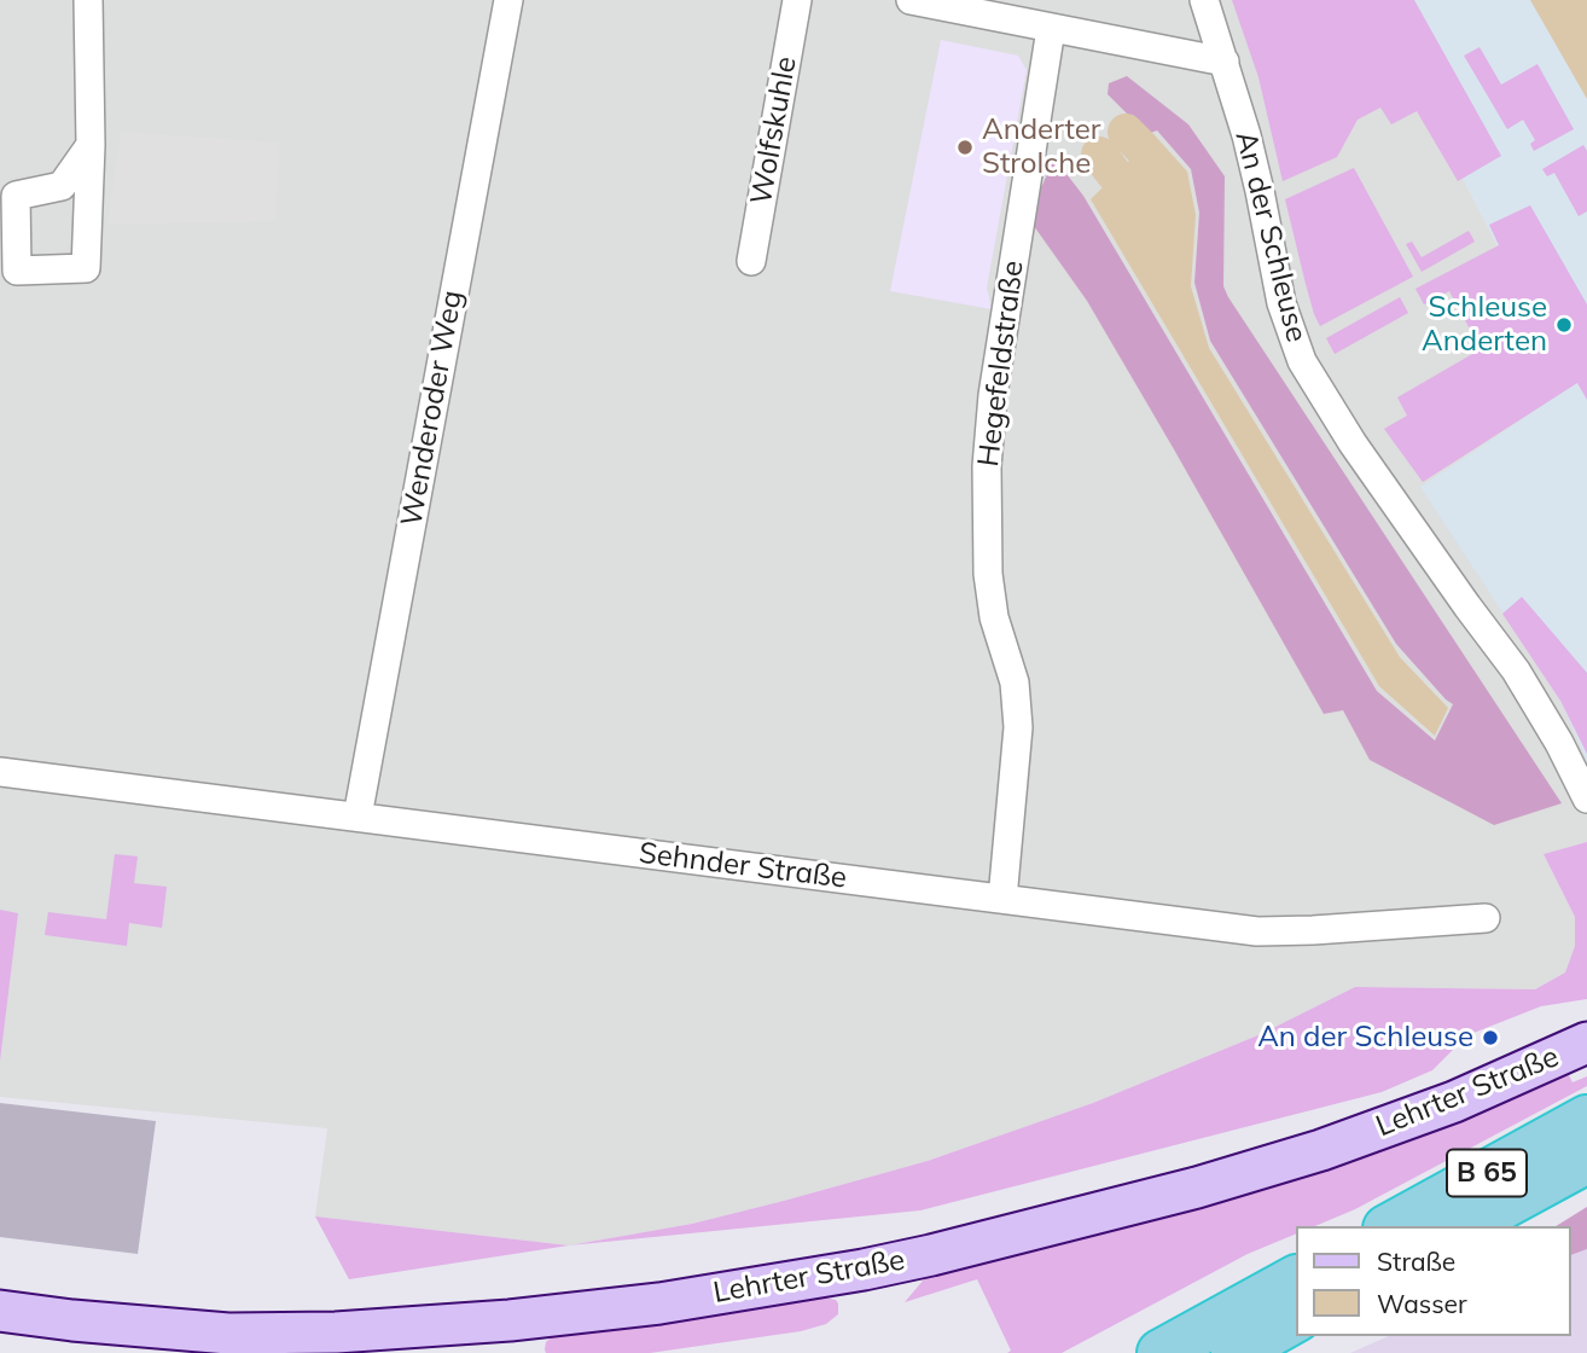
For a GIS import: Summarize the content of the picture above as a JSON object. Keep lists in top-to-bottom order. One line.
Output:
{"streets":{"highway":["B 65"],"main road":["Lehrter Straße"],"street":["Wolfskuhle","An der Schleuse","Hegefeldstraße","Wenderoder Weg","Sehnder Straße"]},"crossings":[["Hegefeldstraße","Sehnder Straße"],["Wenderoder Weg","Sehnder Straße"]],"places":["Anderter Strolche","Schleuse Anderten","An der Schleuse"],"legend":["Straße","Wasser"]}
